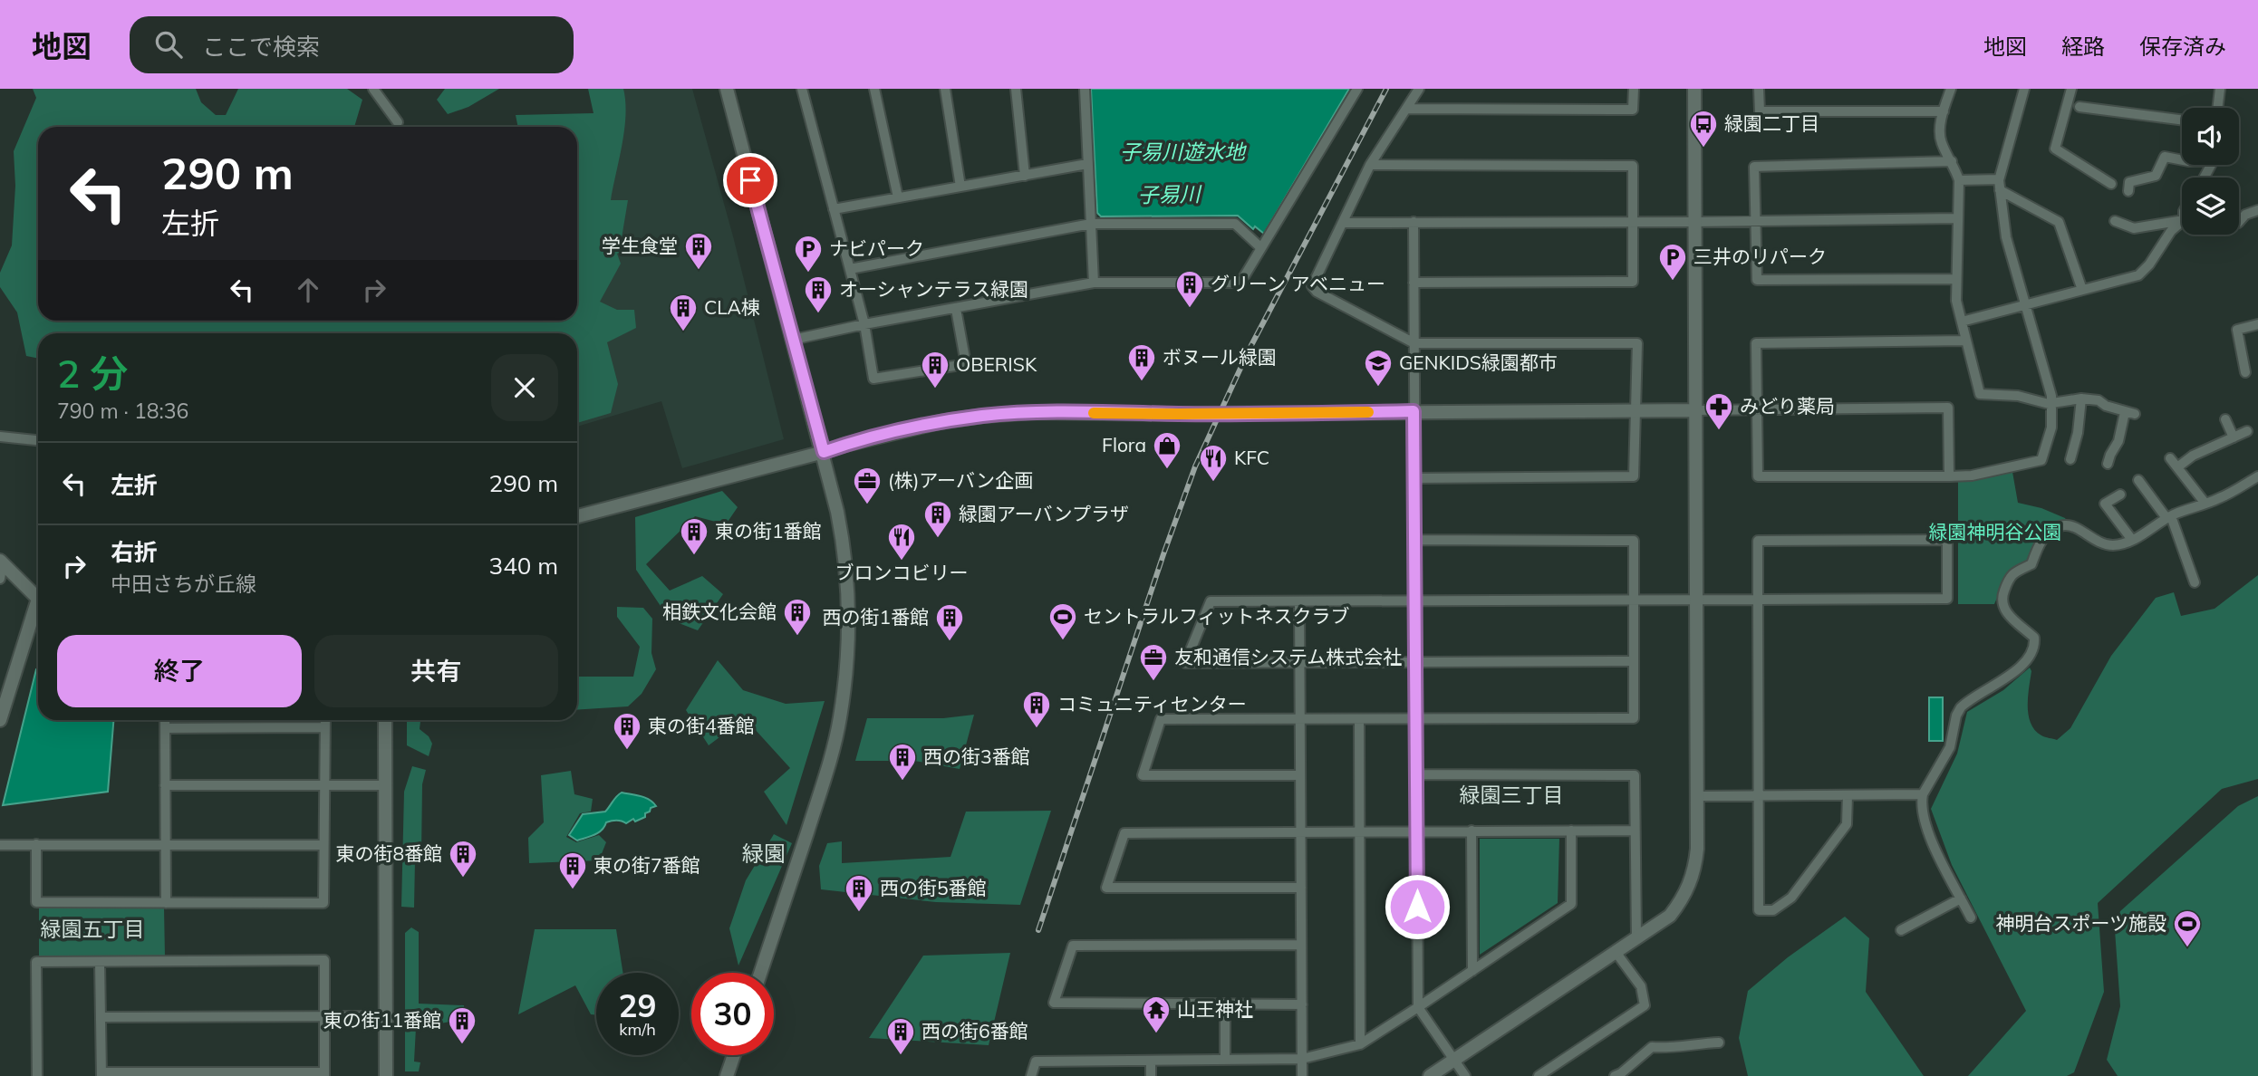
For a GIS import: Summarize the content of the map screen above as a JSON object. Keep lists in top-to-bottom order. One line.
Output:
{"districts":["緑園三丁目","緑園","緑園五丁目"],"water":["子易川遊水地","子易川"],"parks":["緑園神明谷公園"],"places":{"bus stop":["緑園二丁目"],"building":["学生食堂","グリーン アベニュー","オーシャンテラス緑園","CLA棟","ボヌール緑園","OBERISK","緑園アーバンプラザ","東の街1番館","相鉄文化会館","西の街1番館","コミュニティセンター","東の街4番館","西の街3番館","東の街8番館","東の街7番館","西の街5番館","東の街11番館","西の街6番館"],"parking":["ナビパーク","三井のリパーク"],"school or university":["GENKIDS緑園都市"],"pharmacy":["みどり薬局"],"shop":["Flora"],"restaurant":["KFC","ブロンコビリー"],"office":["(株)アーバン企画","友和通信システム株式会社"],"sports":["セントラルフィットネスクラブ","神明台スポーツ施設"],"temple":["山王神社"]},"page":{"header":"地図","search":"ここで検索","nav":["地図","経路","保存済み"],"turn":["290 m","左折"],"heading":["2 分","790 m · 18:36"],"list":[{"name":"左折","value":"290 m"},{"name":"右折","note":"中田さちが丘線","value":"340 m"}],"buttons":["終了","共有"],"speed":"29 km/h","limit":"30"}}
